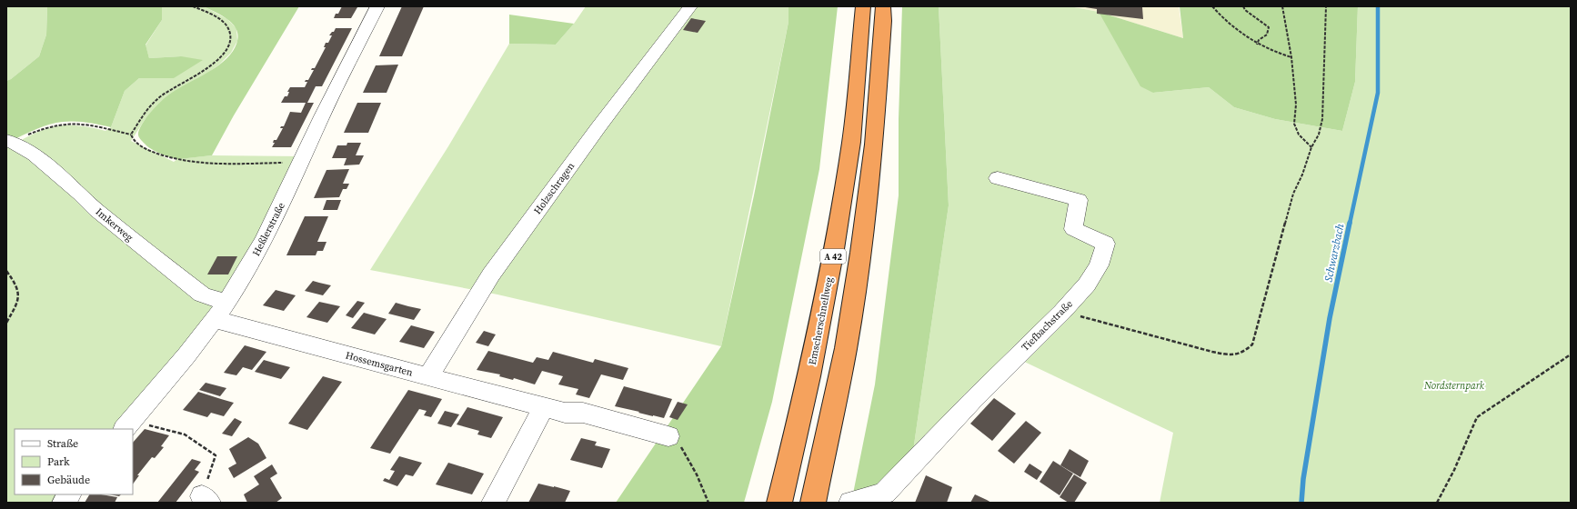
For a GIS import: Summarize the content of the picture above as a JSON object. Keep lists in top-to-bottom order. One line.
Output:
{"streets":{"highway":["A 42","Emscherschnellweg"],"street":["Holzschragen","Imkerweg","Heßlerstraße","Tiefbachstraße","Hossemsgarten"]},"crossings":[["Holzschragen","Hossemsgarten"],["Imkerweg","Heßlerstraße"],["Heßlerstraße","Hossemsgarten"]],"water":["Schwarzbach"],"parks":["Nordsternpark"],"legend":["Straße","Park","Gebäude"]}
